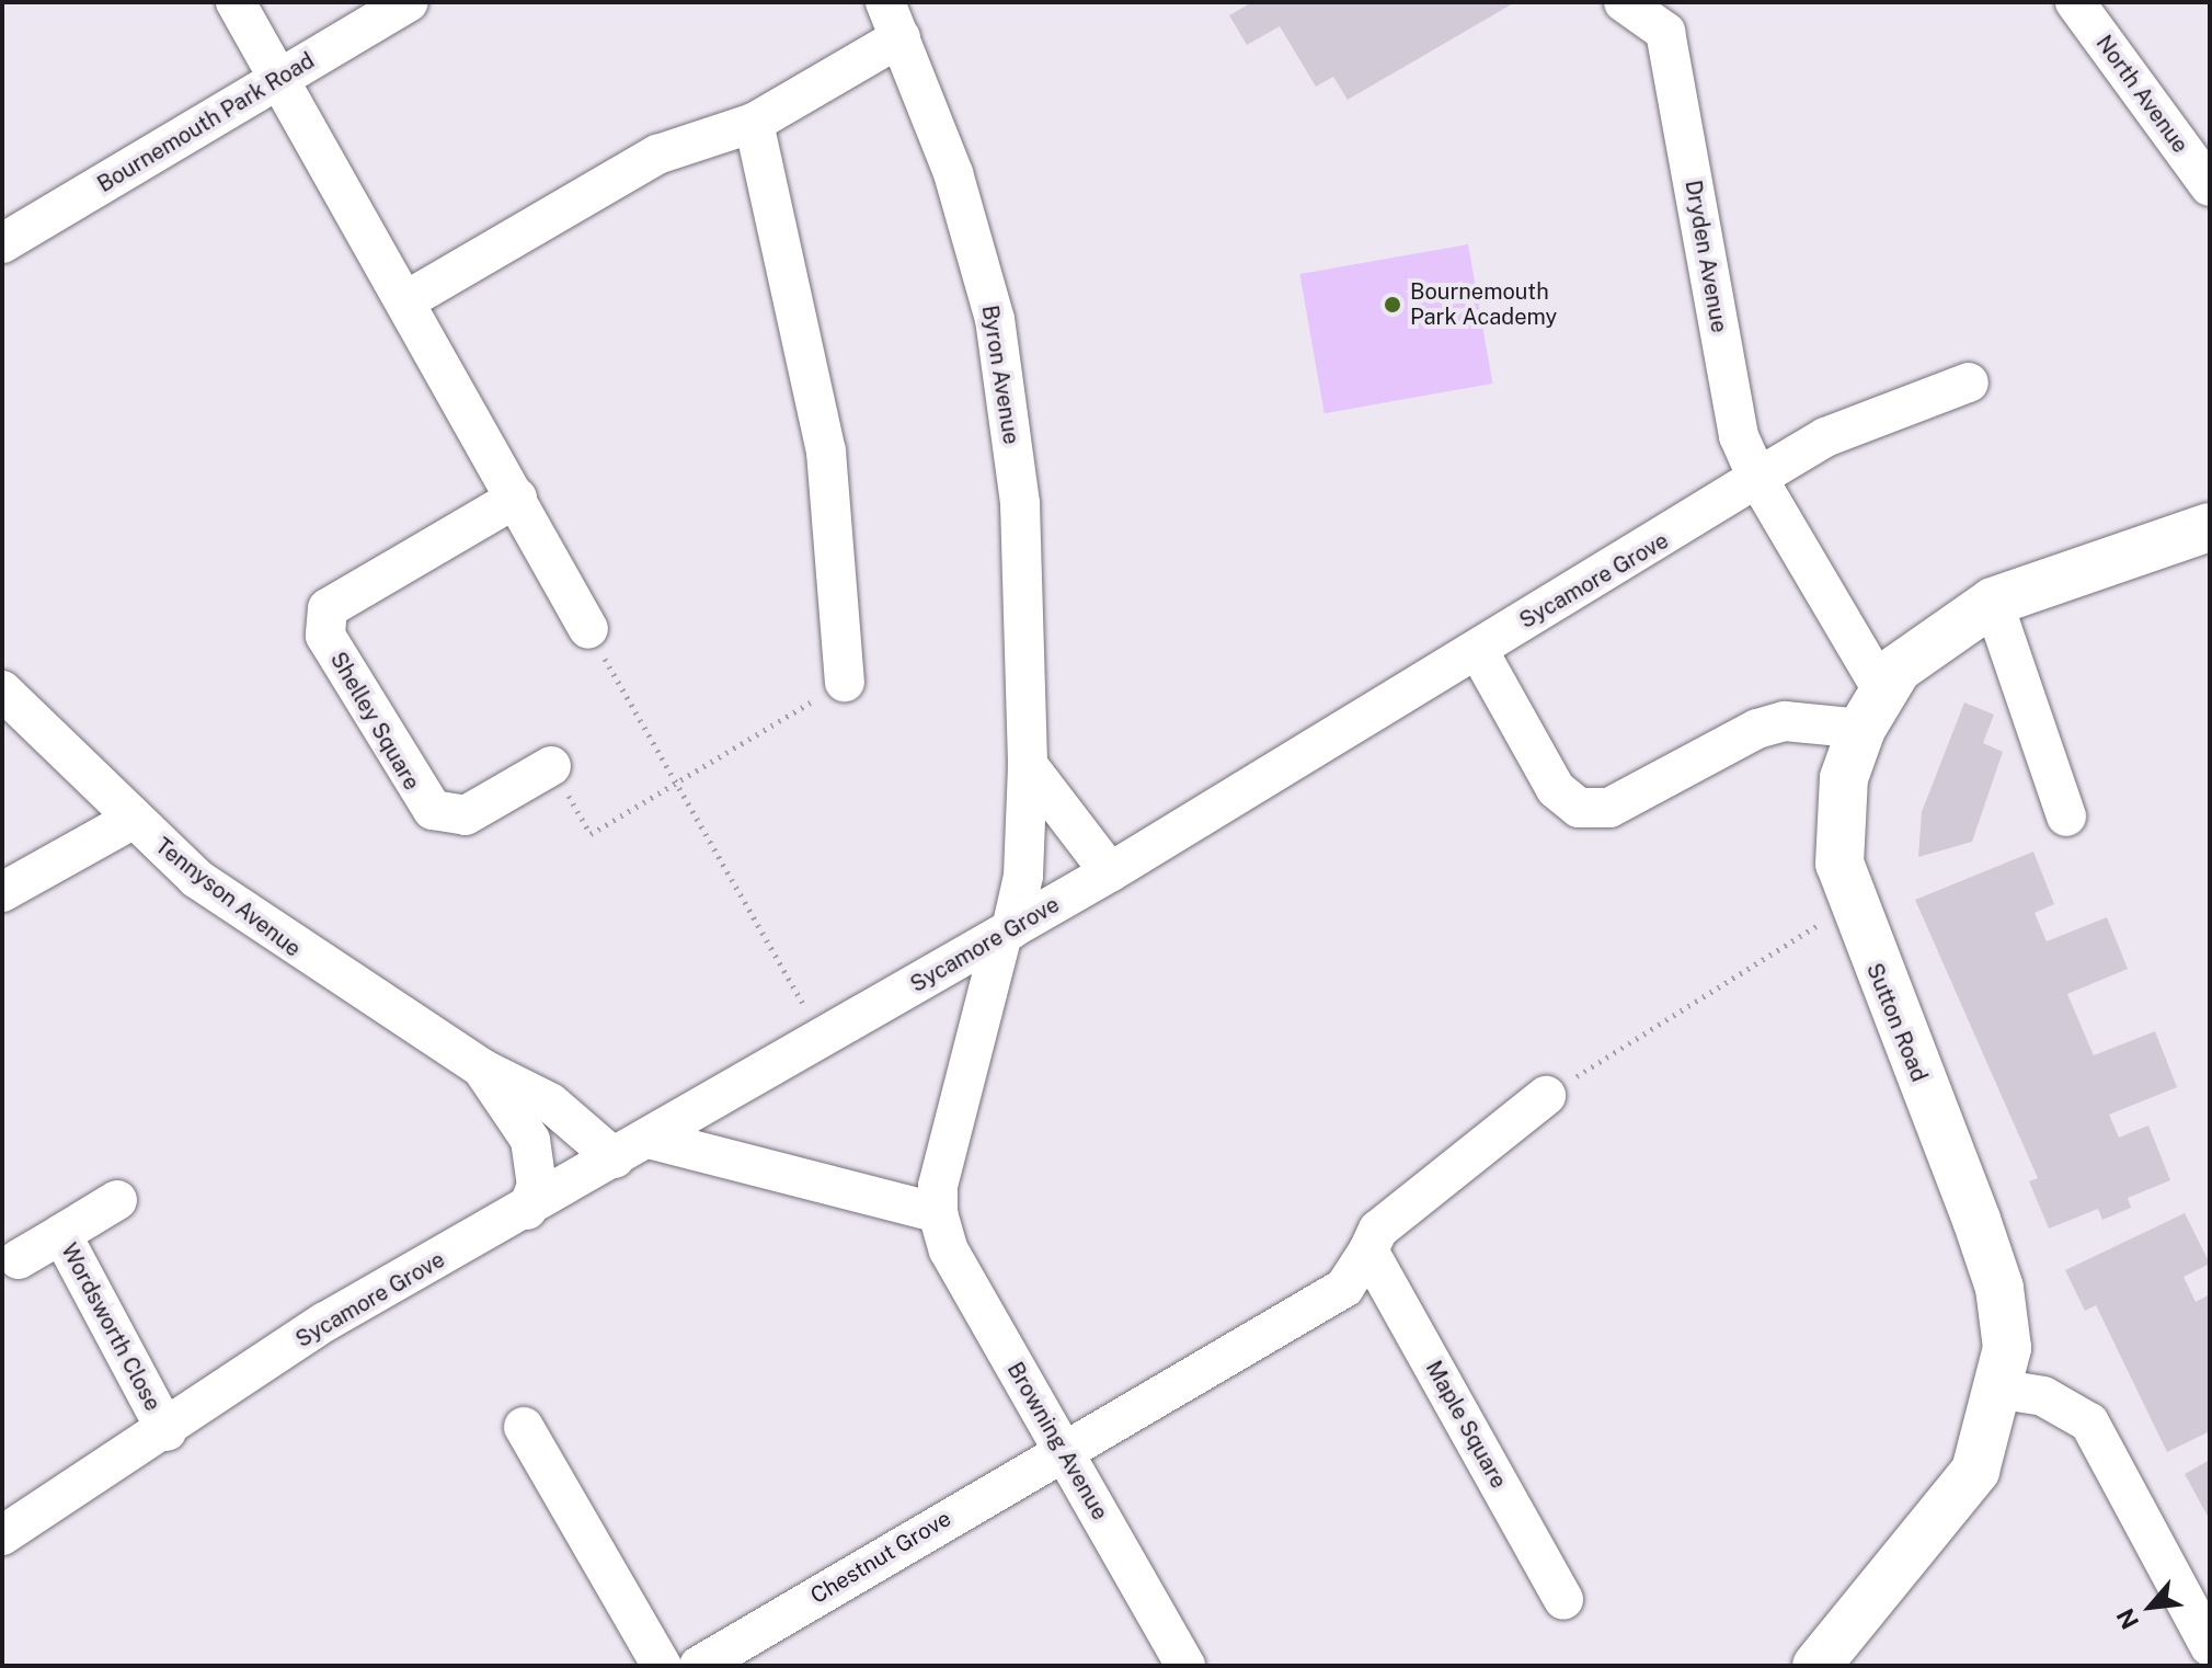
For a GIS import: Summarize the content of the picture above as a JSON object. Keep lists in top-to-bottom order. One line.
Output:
{"streets":{"main road":["Sutton Road"],"street":["North Avenue","Bournemouth Park Road","Dryden Avenue","Byron Avenue","Sycamore Grove","Shelley Square","Tennyson Avenue","Wordsworth Close","Maple Square","Browning Avenue","Chestnut Grove"]},"crossings":[["Dryden Avenue","Sycamore Grove"],["Byron Avenue","Sycamore Grove"],["Byron Avenue","Browning Avenue"],["Sycamore Grove","Tennyson Avenue"],["Sycamore Grove","Wordsworth Close"],["Sycamore Grove","Browning Avenue"],["Browning Avenue","Chestnut Grove"]],"places":["Bournemouth Park Academy"],"north":"bottom left"}
